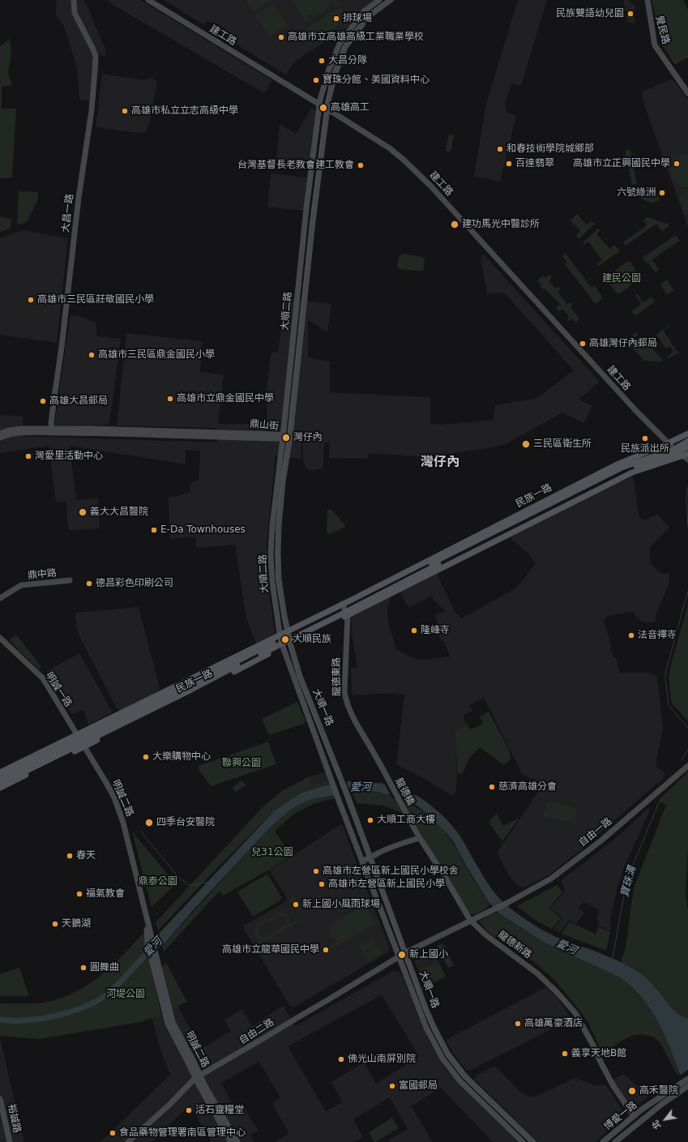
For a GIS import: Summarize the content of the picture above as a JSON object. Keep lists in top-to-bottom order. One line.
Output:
{"streets":{"main road":["民族一路"],"street":["覺民路","建工路","大昌一路","大順二路","鼎山街","鼎中路","龍德東路","明誠一路","大順一路","龍德橋","明誠二路","自由一路","龍德新路","自由二路","博愛一路","裕誠路"]},"crossings":[["建工路","大順二路"],["建工路","民族一路"],["大昌一路","鼎山街"],["大順二路","鼎山街"],["大順二路","民族一路"],["大順二路","大順一路"],["民族一路","龍德東路"],["民族一路","明誠一路"],["民族一路","大順一路"],["民族一路","明誠二路"],["龍德東路","龍德橋"],["明誠一路","明誠二路"],["大順一路","自由二路"],["龍德橋","龍德新路"],["明誠二路","自由二路"],["自由一路","龍德新路"],["龍德新路","博愛一路"]],"districts":["灣仔內"],"water":["愛河","寶珠溝"],"parks":["建民公園","聯興公園","兒31公園","鼎泰公園","河堤公園"],"places":["民族雙語幼兒園","排球場","高雄市立高雄高級工業職業學校","大昌分隊","寶珠分館、美國資料中心","高雄高工","高雄市私立立志高級中學","和春技術學院城鄉部","百達翡翠","高雄市立正興國民中學","台灣基督長老教會建工教會","六號綠洲","建功馬光中醫診所","高雄市三民區莊敬國民小學","高雄灣仔內郵局","高雄市三民區鼎金國民小學","高雄市立鼎金國民中學","高雄大昌郵局","灣仔內","民族派出所","三民區衛生所","灣愛里活動中心","義大大昌醫院","E-Da Townhouses","德昌彩色印刷公司","隆峰寺","法音禪寺","大順民族","大樂購物中心","慈濟高雄分會","大順工商大樓","四季台安醫院","春天","高雄市左營區新上國民小學校舍","高雄市左營區新上國民小學","福氣教會","新上國小風雨球場","天鵝湖","高雄市立龍華國民中學","新上國小","圓舞曲","高雄萬豪酒店","義享天地B館","佛光山南屏別院","富國郵局","高禾醫院","活石靈糧堂","食品藥物管理署南區管理中心"],"north":"bottom left"}
